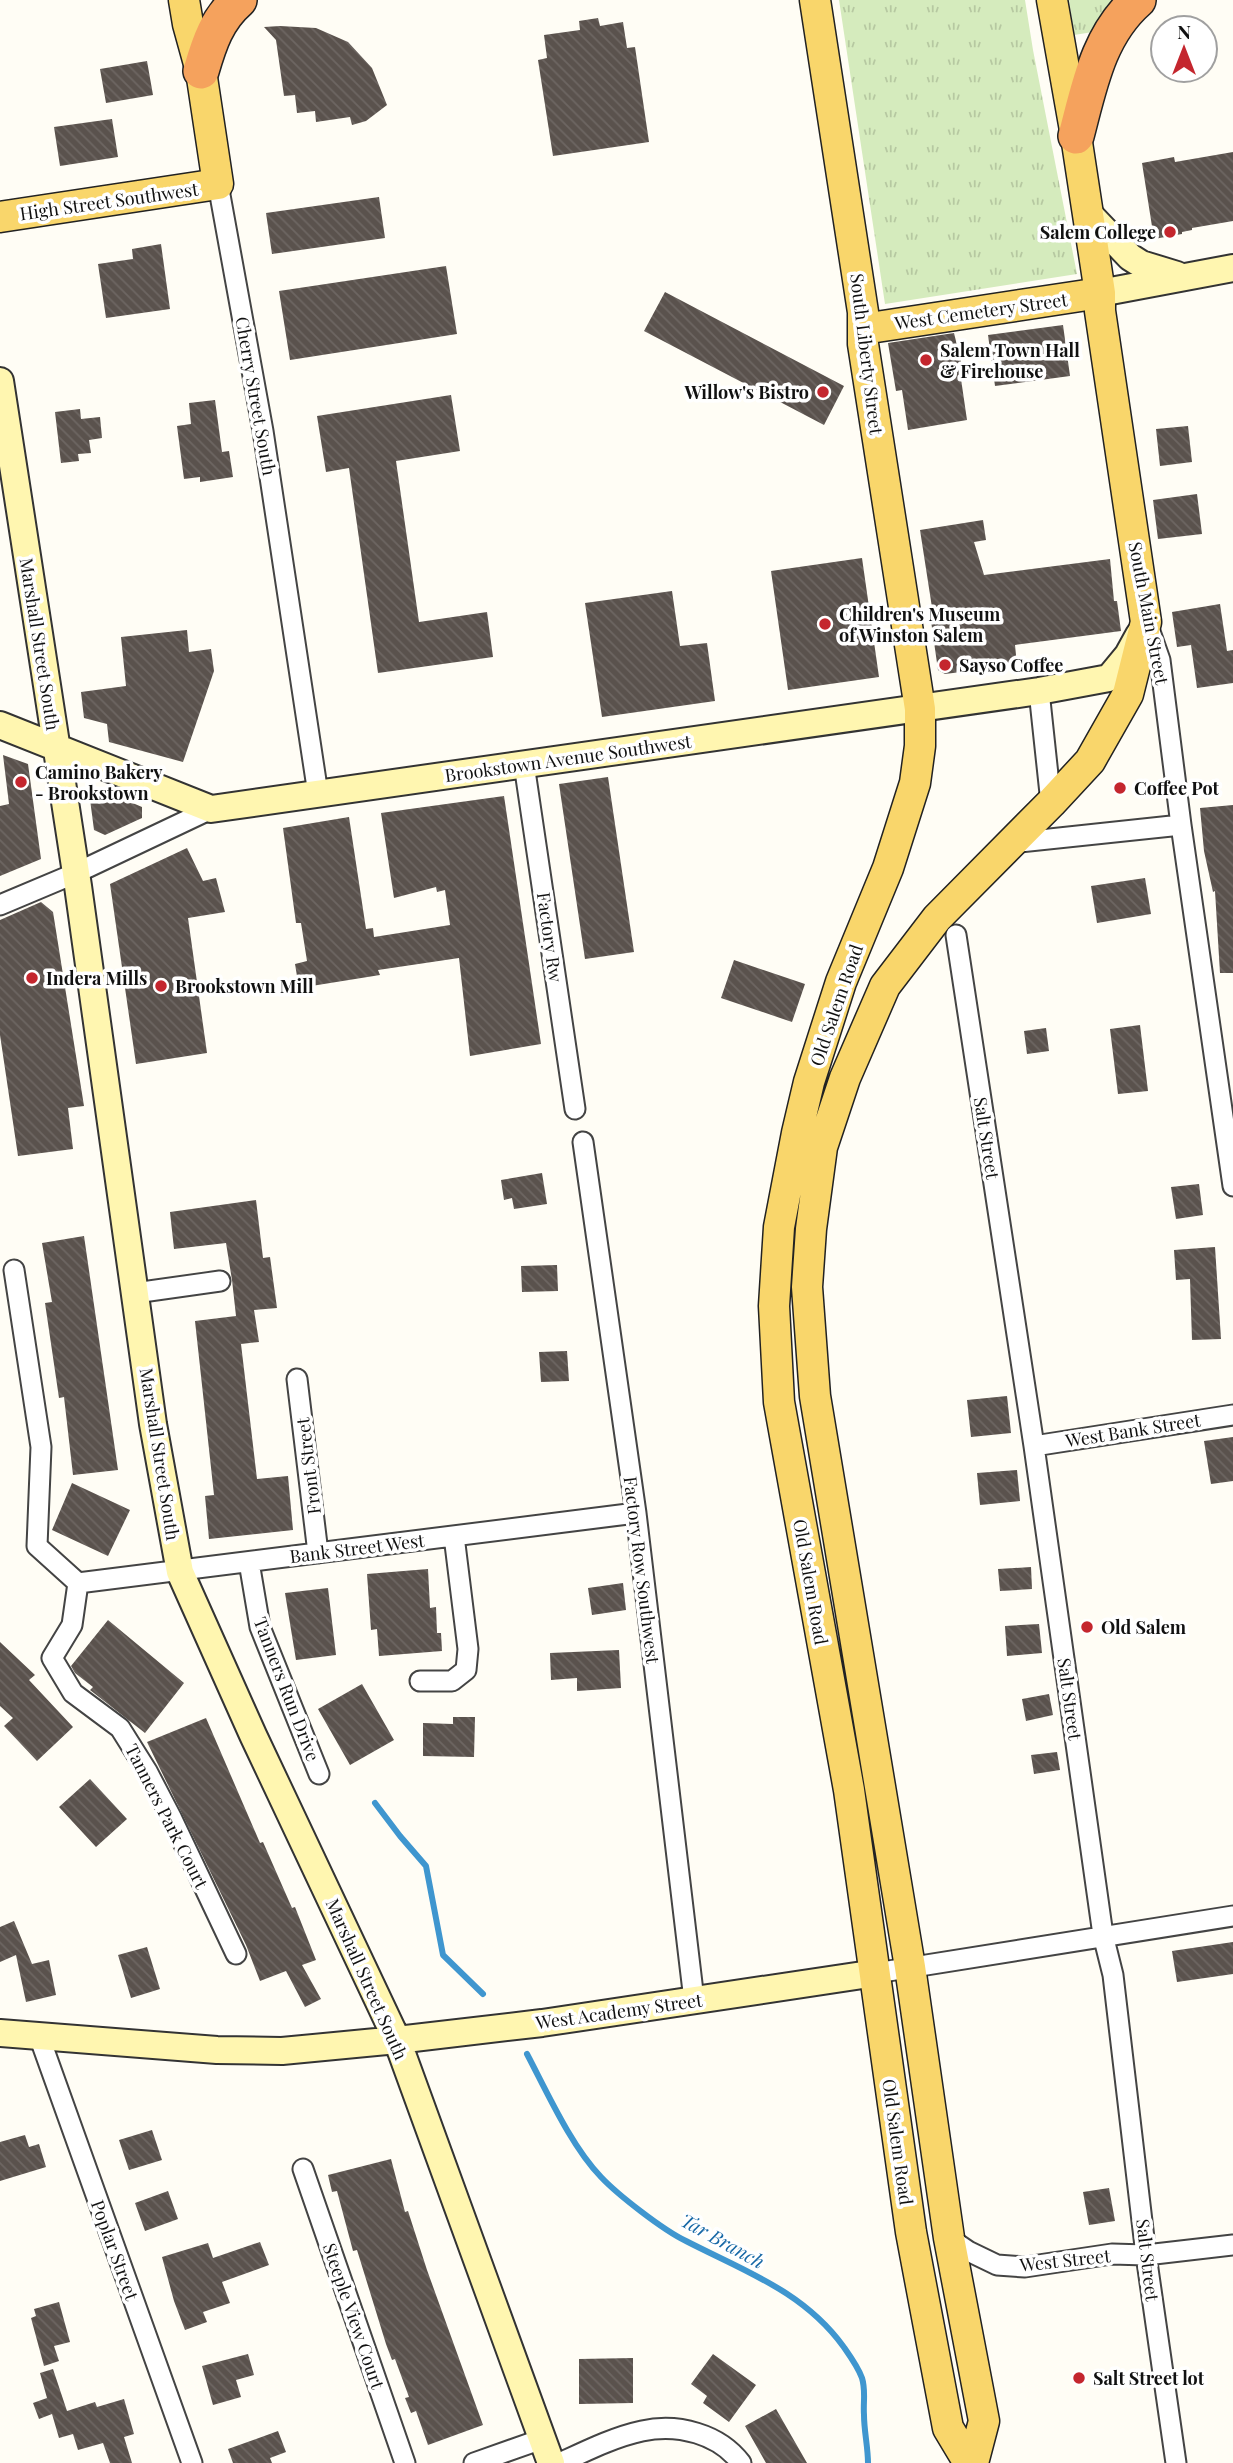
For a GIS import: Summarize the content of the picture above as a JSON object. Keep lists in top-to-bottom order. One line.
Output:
{"streets":{"main road":["High Street Southwest","West Cemetery Street","South Liberty Street","Cherry Street South","South Main Street","Old Salem Road"],"street":["Marshall Street South","Brookstown Avenue Southwest","Factory Rw","Salt Street","West Bank Street","Front Street","Bank Street West","Factory Row Southwest","Tanners Run Drive","Tanners Park Court","West Academy Street","Poplar Street","West Street","Steeple View Court"]},"crossings":[["High Street Southwest","Cherry Street South"],["West Cemetery Street","South Liberty Street"],["West Cemetery Street","South Main Street"],["South Liberty Street","Brookstown Avenue Southwest"],["South Liberty Street","Old Salem Road"],["Cherry Street South","Brookstown Avenue Southwest"],["South Main Street","Brookstown Avenue Southwest"],["South Main Street","Old Salem Road"],["Marshall Street South","Brookstown Avenue Southwest"],["Marshall Street South","Bank Street West"],["Marshall Street South","West Academy Street"],["Brookstown Avenue Southwest","Factory Rw"],["Brookstown Avenue Southwest","Old Salem Road"],["Old Salem Road","West Academy Street"],["Old Salem Road","West Street"],["Salt Street","West Bank Street"],["Salt Street","West Academy Street"],["Salt Street","West Street"],["Front Street","Bank Street West"],["Bank Street West","Factory Row Southwest"],["Bank Street West","Tanners Run Drive"],["Bank Street West","Tanners Park Court"],["Factory Row Southwest","West Academy Street"],["West Academy Street","Poplar Street"]],"water":["Tar Branch"],"places":["Salem College","Salem Town Hall & Firehouse","Willow's Bistro","Children's Museum of Winston Salem","Sayso Coffee","Camino Bakery - Brookstown","Coffee Pot","Indera Mills","Brookstown Mill","Old Salem","Salt Street lot"],"north":"top"}
